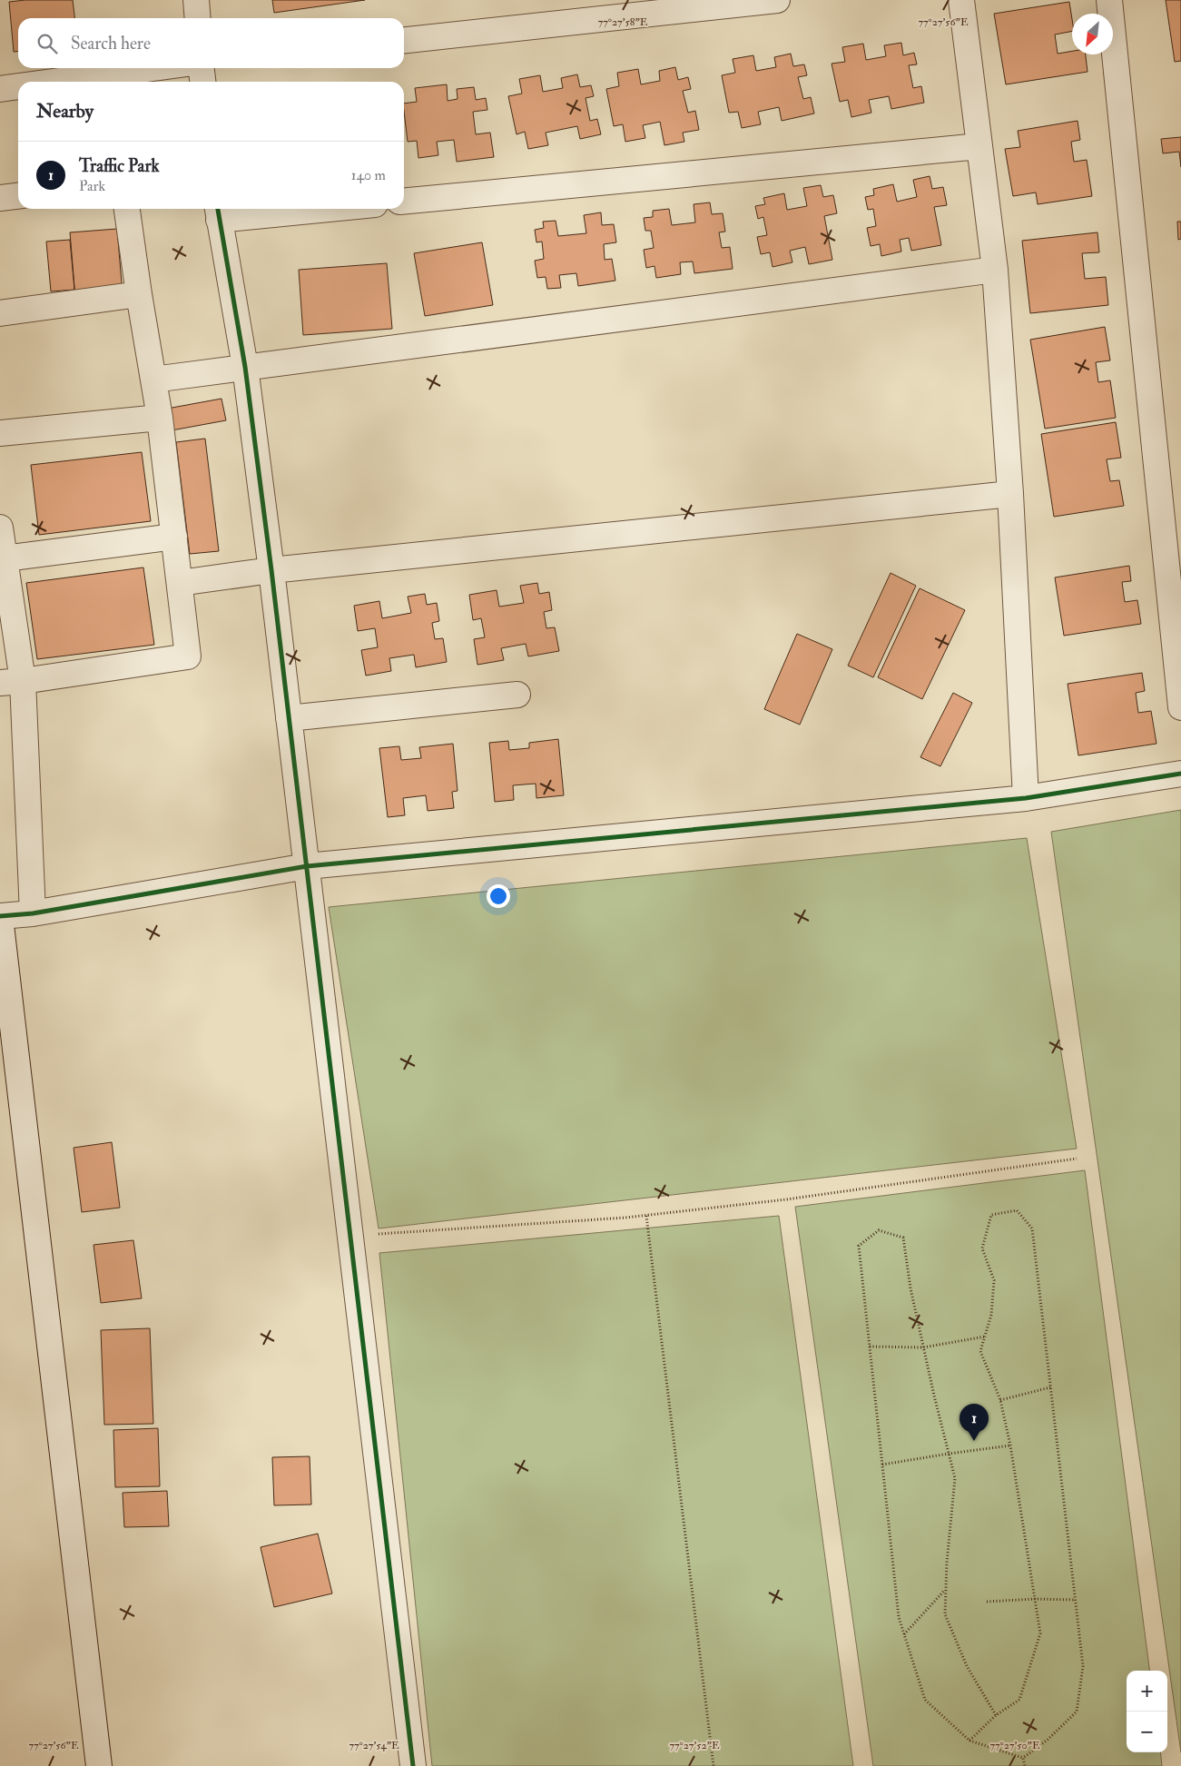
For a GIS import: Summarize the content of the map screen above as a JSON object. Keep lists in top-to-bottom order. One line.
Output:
{"north":"bottom left","page":{"search":"Search here","heading":"Nearby","list":[{"mark":"1","name":"Traffic Park","note":"Park","value":"140 m"}],"pins":"1","map_buttons":["+","−"]},"coordinates":["77°27'58\"E","77°27'56\"E","77°27'54\"E","77°27'52\"E","77°27'50\"E"]}
